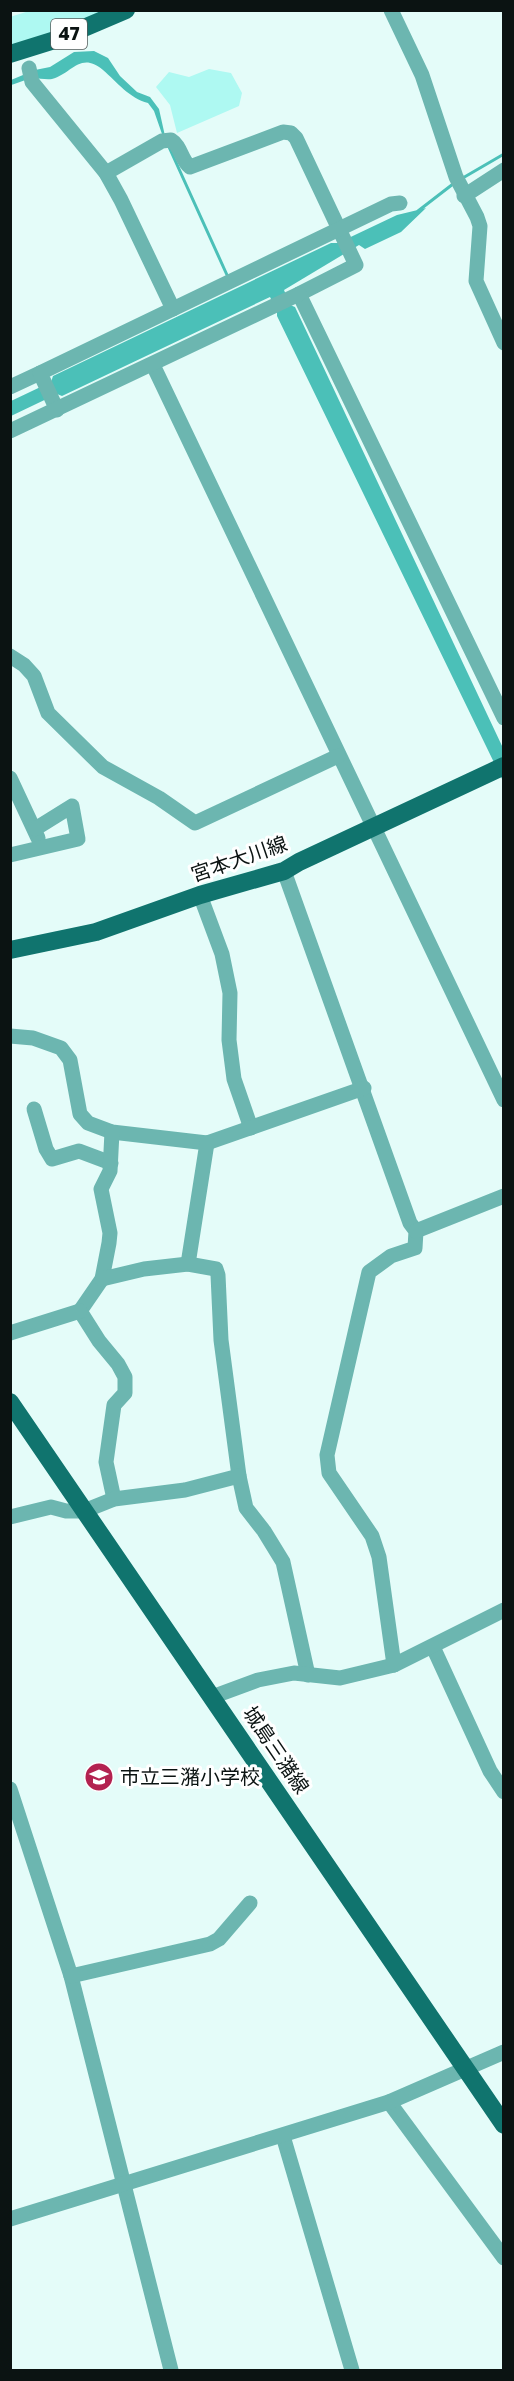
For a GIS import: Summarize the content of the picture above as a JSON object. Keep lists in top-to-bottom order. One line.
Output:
{"streets":{"main road":["47","宮本大川線","城島三潴線"]},"places":{"school or university":["市立三潴小学校"]}}
